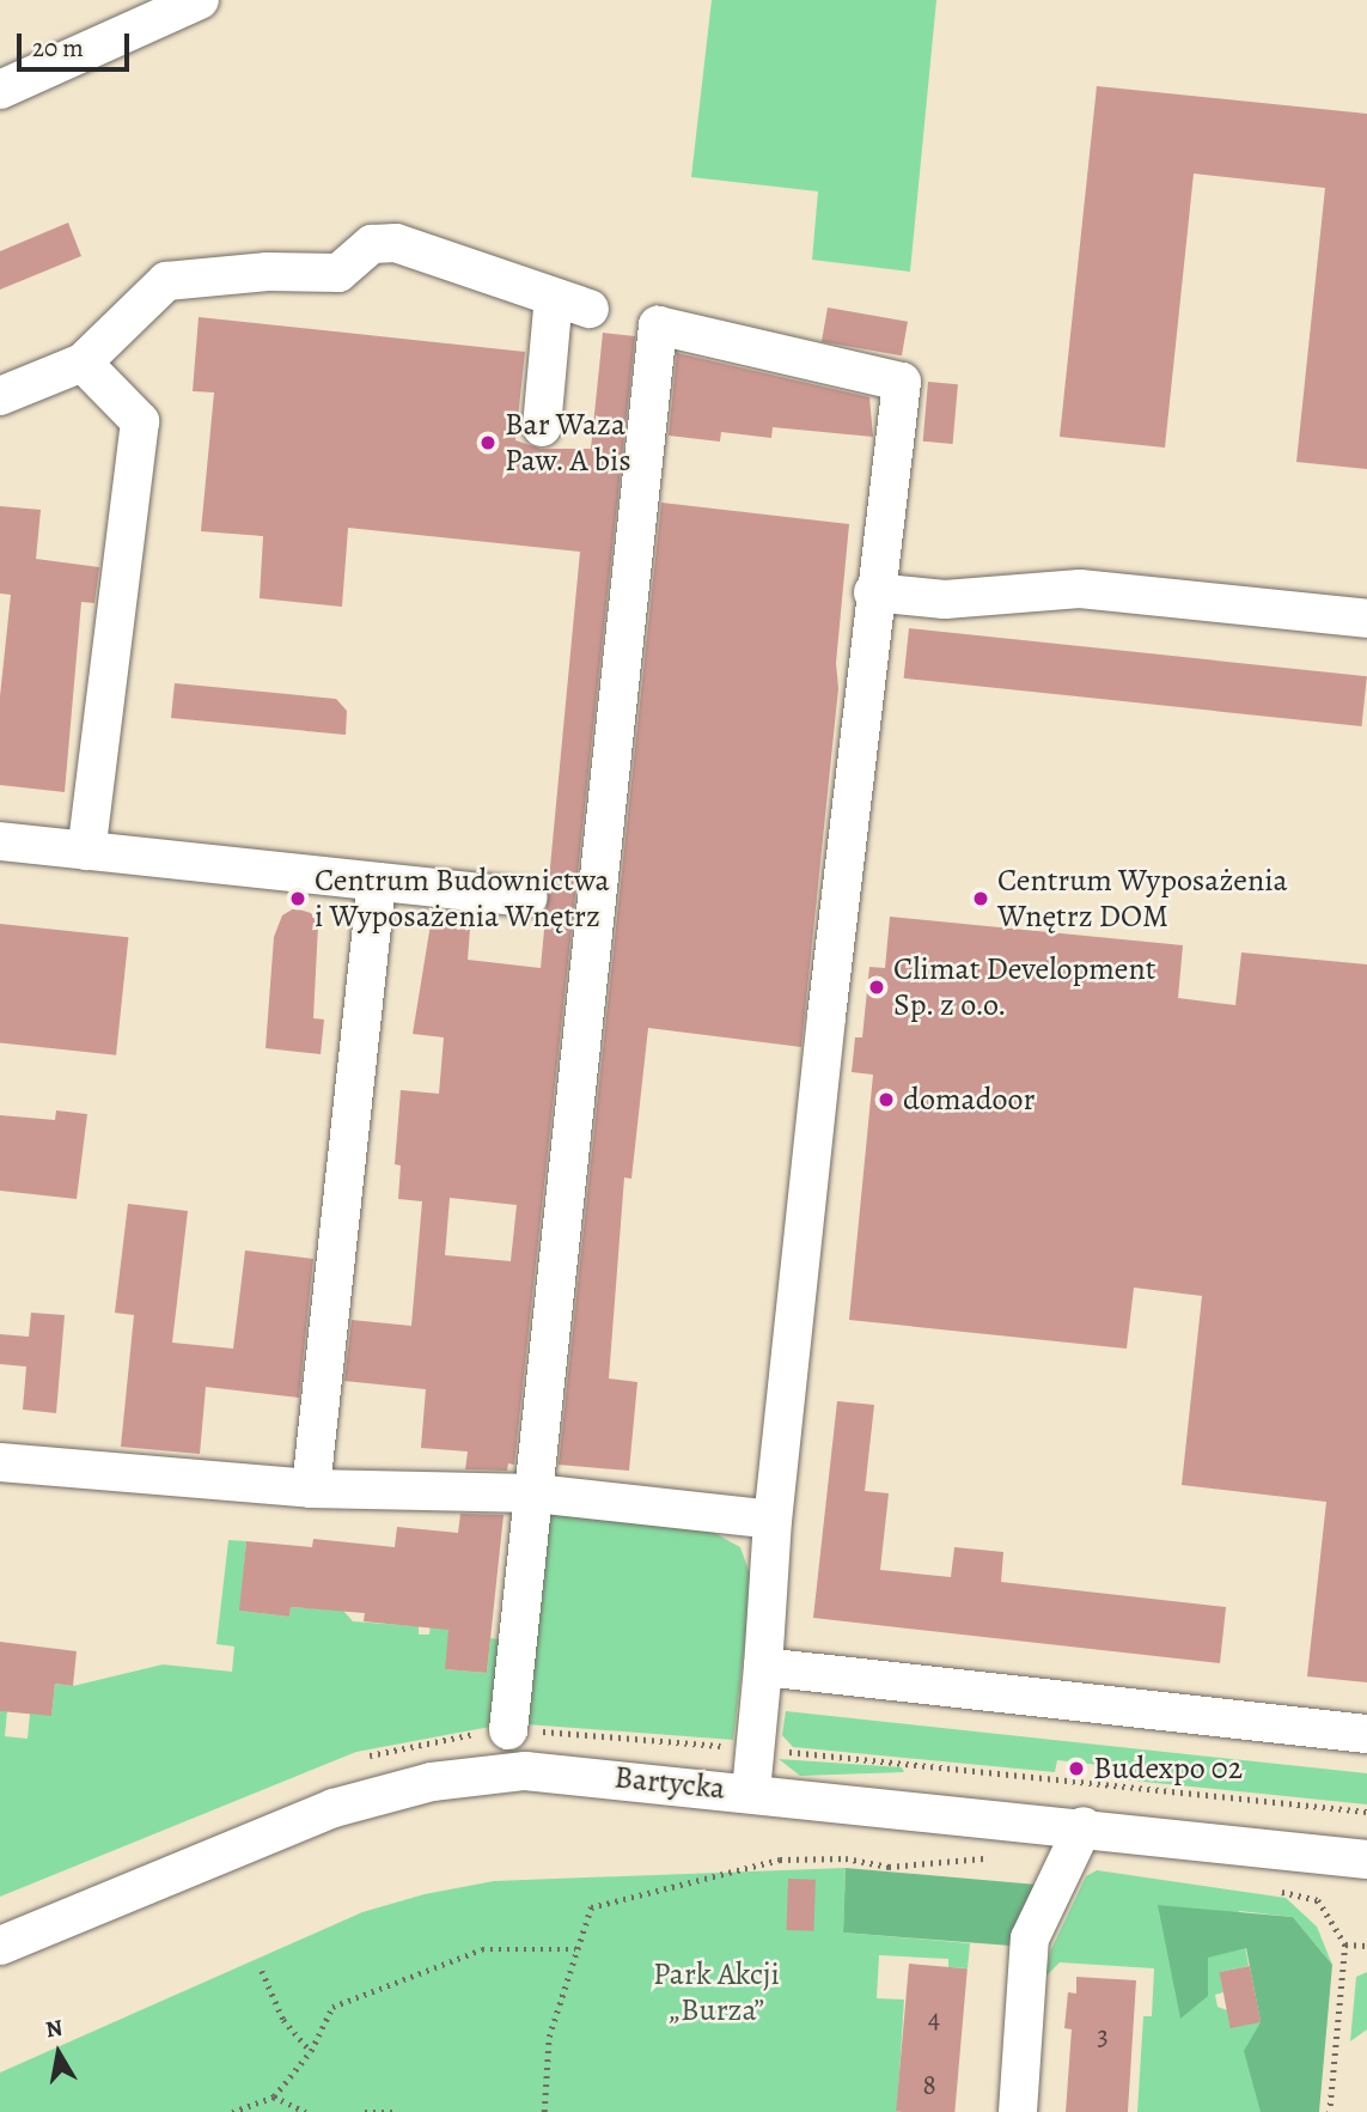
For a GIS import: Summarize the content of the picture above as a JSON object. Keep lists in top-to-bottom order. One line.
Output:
{"streets":{"street":["Bartycka"]},"parks":["Park Akcji „Burza”"],"places":["Bar Waza Paw. A bis","Centrum Budownictwa i Wyposażenia Wnętrz","Centrum Wyposażenia Wnętrz DOM","Climat Development Sp. z o.o.","domadoor","Budexpo 02"],"house_numbers":["4","3","8"],"scale_bar":"20 m","north":"top"}
